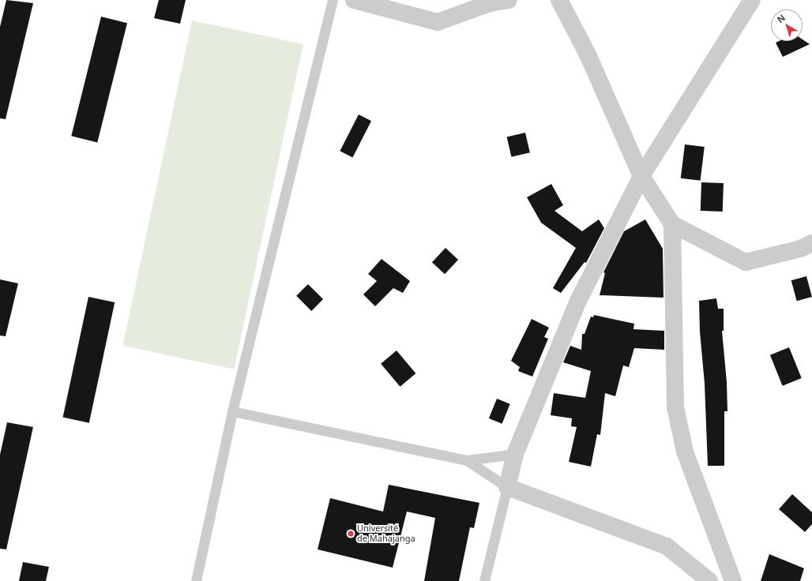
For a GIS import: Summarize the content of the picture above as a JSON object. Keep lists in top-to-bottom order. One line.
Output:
{"places":["Université de Mahajanga"],"north":"top left"}
